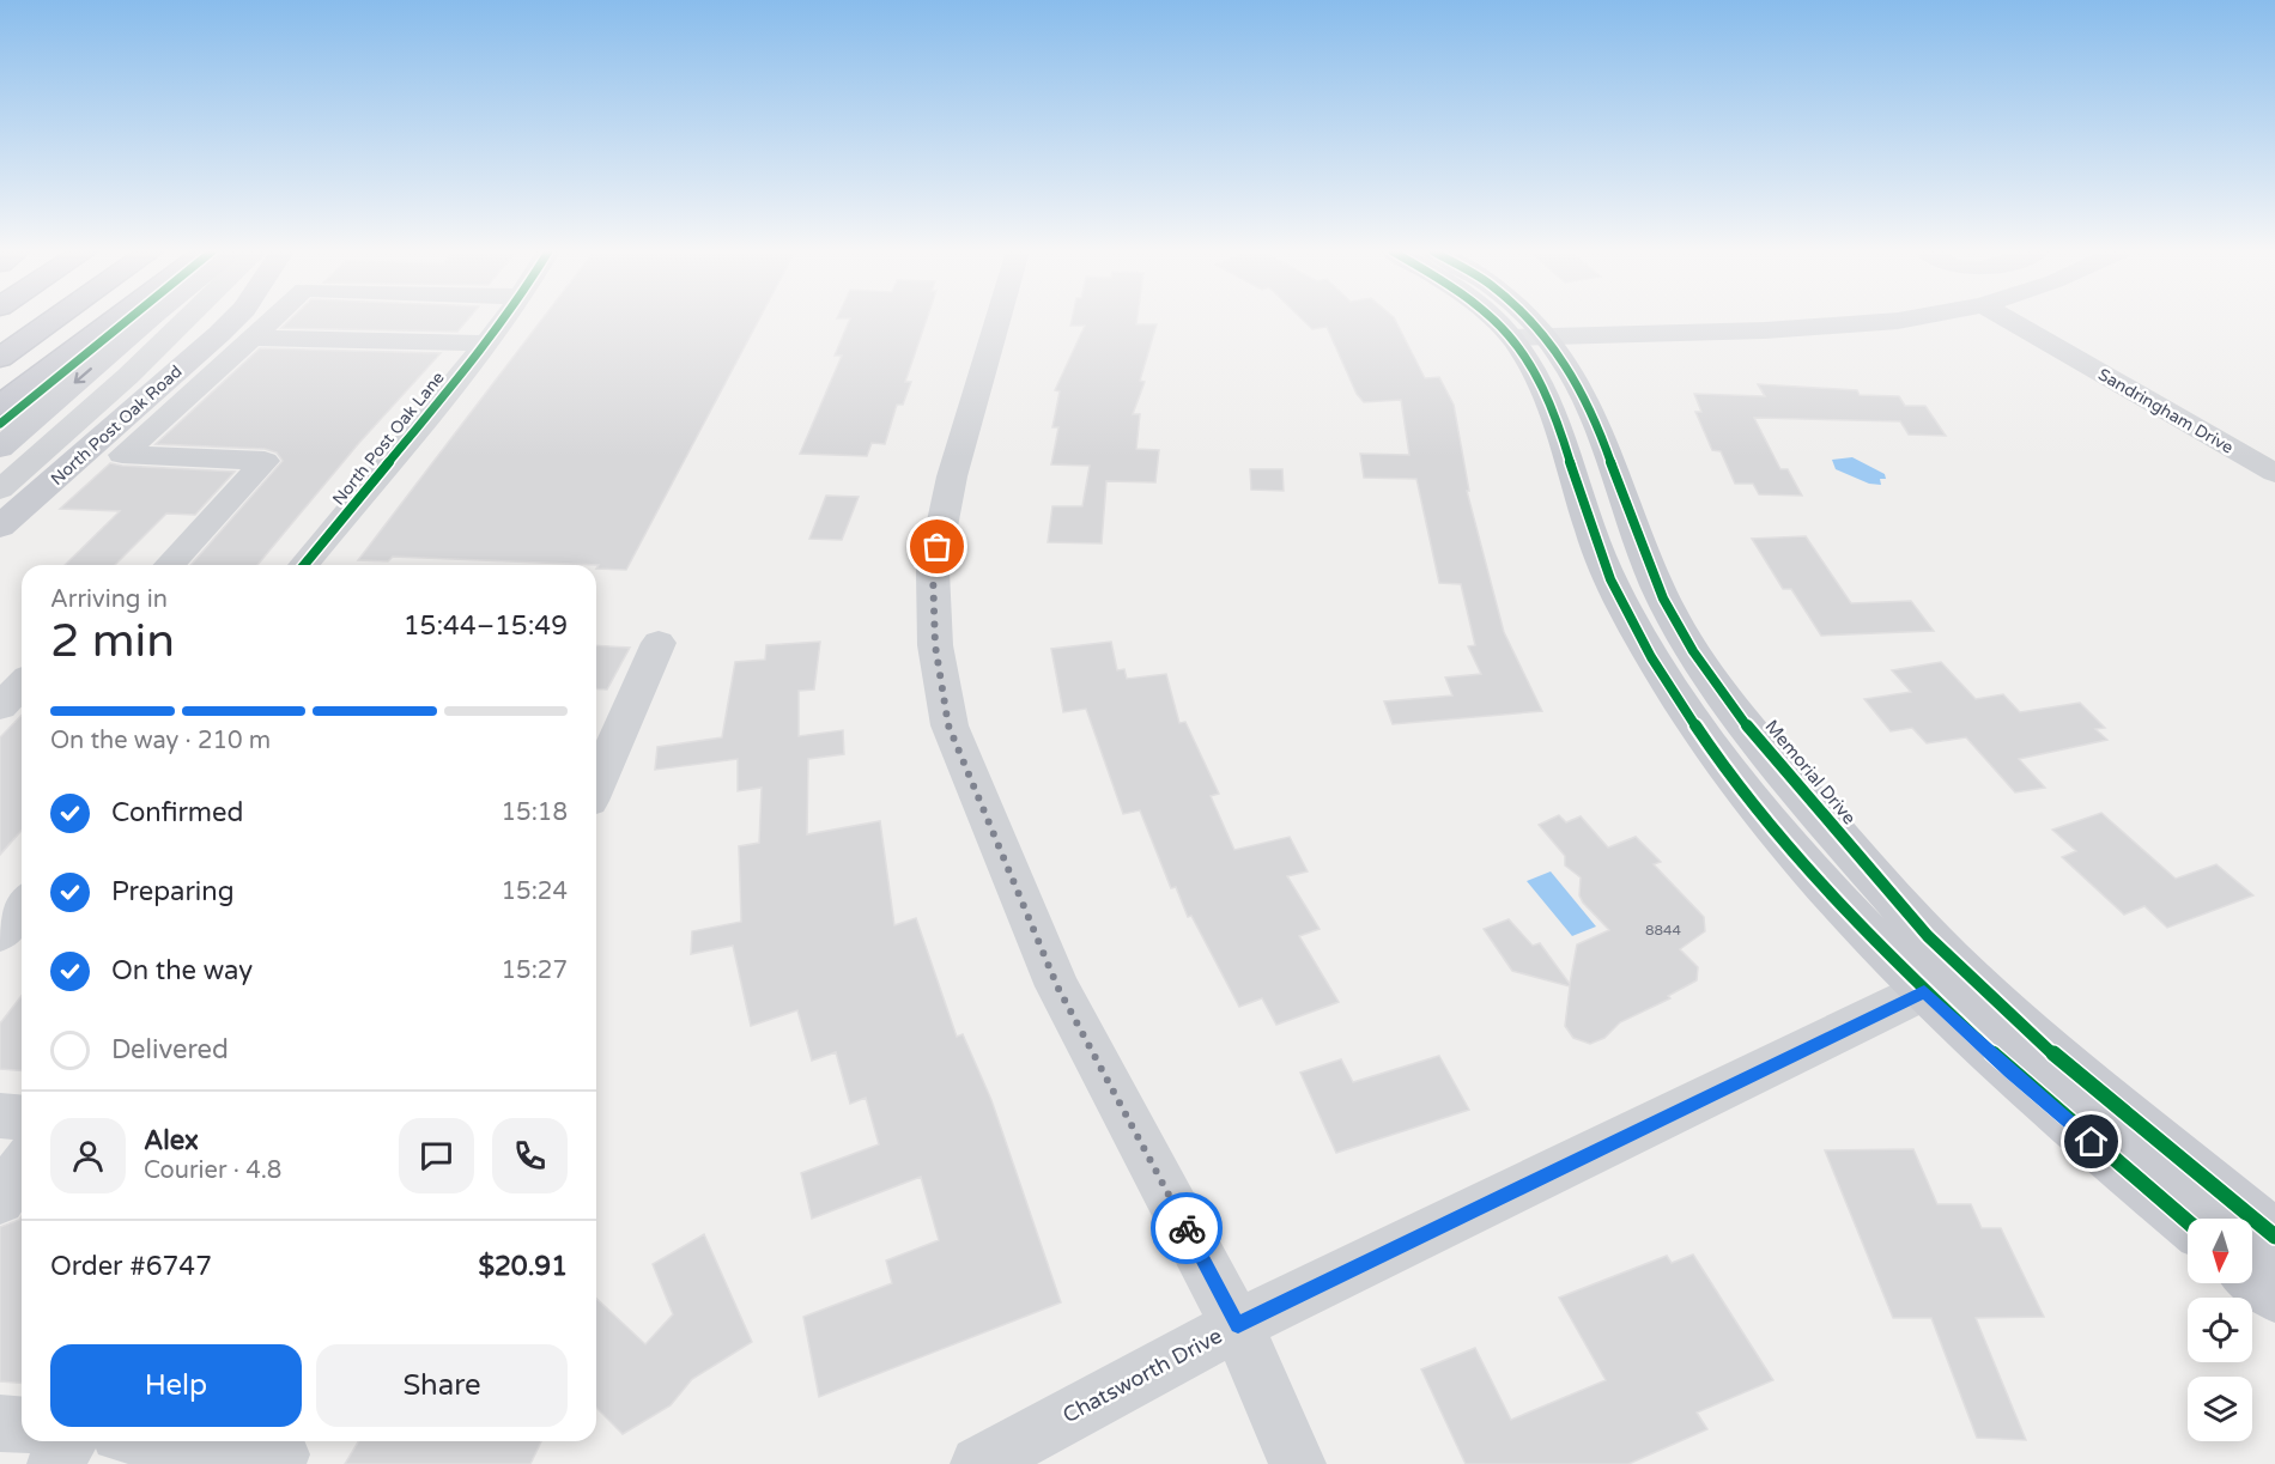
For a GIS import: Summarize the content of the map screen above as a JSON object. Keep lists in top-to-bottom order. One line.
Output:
{"streets":{"main road":["North Post Oak Road","Memorial Drive"],"street":["Sandringham Drive","North Post Oak Lane","Chatsworth Drive"]},"crossings":[["Memorial Drive","Chatsworth Drive"]],"house_numbers":["8844"],"north":"bottom","page":{"heading":["2 min","Arriving in","15:44–15:49"],"panel":["Alex","Courier · 4.8","Order #6747","$20.91"],"bar":"On the way · 210 m","list":[["Confirmed","15:18"],["Preparing","15:24"],["On the way","15:27"],"Delivered"],"buttons":["Help","Share"]}}
